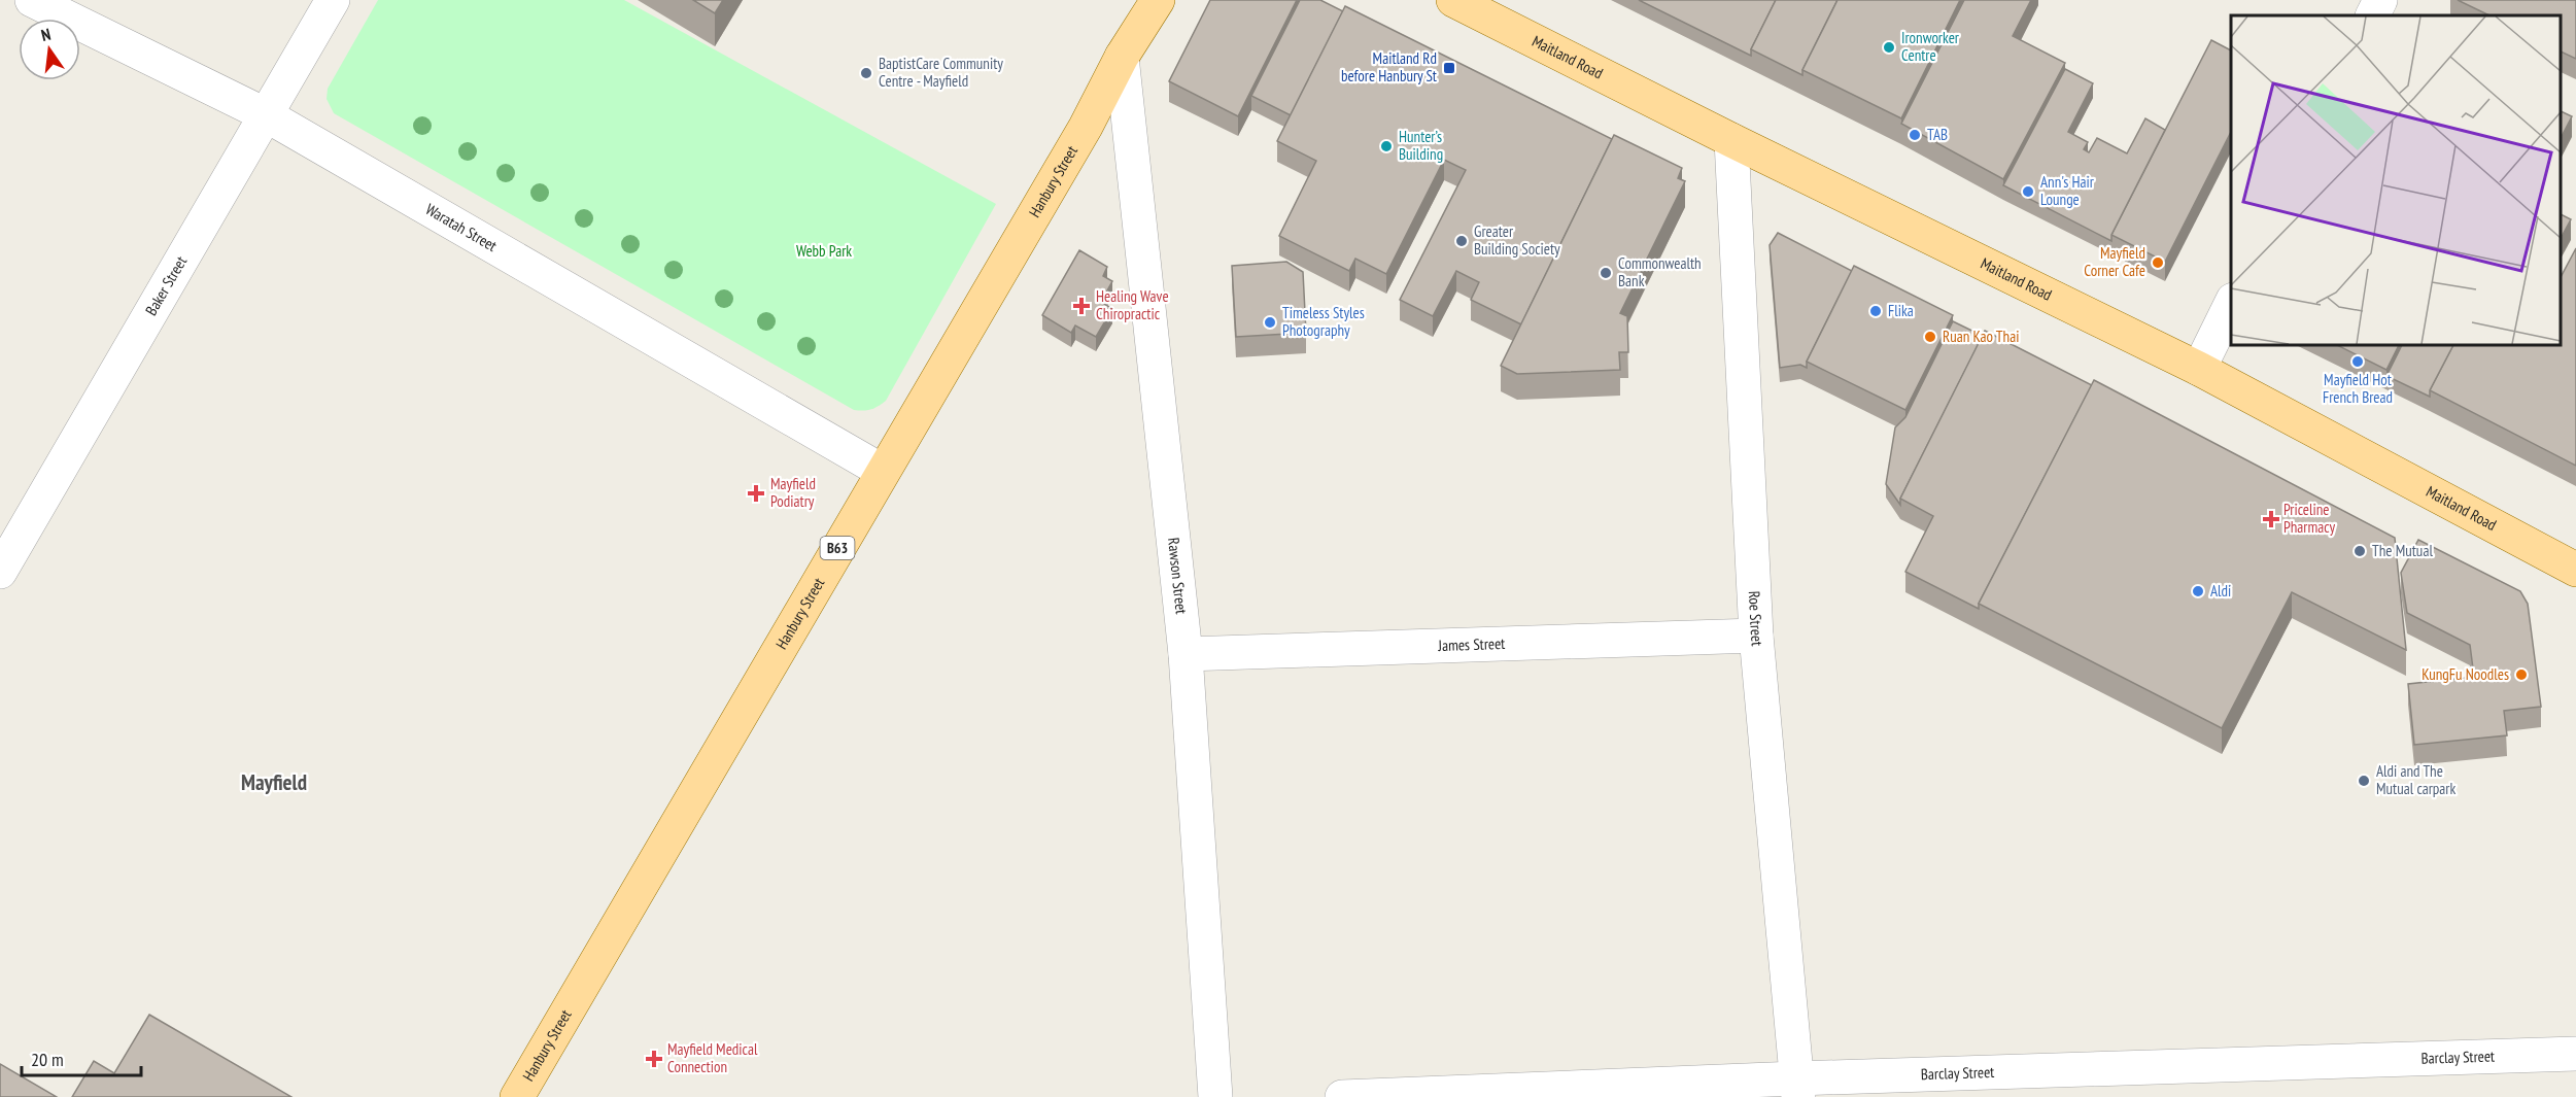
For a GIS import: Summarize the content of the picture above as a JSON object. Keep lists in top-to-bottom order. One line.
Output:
{"streets":{"main road":["Maitland Road","Hanbury Street","B63"],"street":["Waratah Street","Baker Street","Rawson Street","Roe Street","James Street","Barclay Street"]},"crossings":[["Maitland Road","Roe Street"],["Hanbury Street","Waratah Street"],["Hanbury Street","Rawson Street"],["Waratah Street","Baker Street"],["Rawson Street","James Street"],["Roe Street","James Street"],["Roe Street","Barclay Street"]],"districts":["Mayfield"],"parks":["Webb Park"],"places":{"other":["Ironworker Centre","BaptistCare Community Centre - Mayfield","TAB","Hunter’s Building","Ann's Hair Lounge","Greater Building Society","Mayfield Corner Cafe","Commonwealth Bank","Flika","Timeless Styles Photography","Ruan Kao Thai","Mayfield Hot French Bread","The Mutual","Aldi","KungFu Noodles","Aldi and The Mutual carpark"],"transit":["Maitland Rd before Hanbury St"],"health":["Healing Wave Chiropractic","Mayfield Podiatry","Priceline Pharmacy","Mayfield Medical Connection"]},"scale_bar":"20 m","north":"top"}
